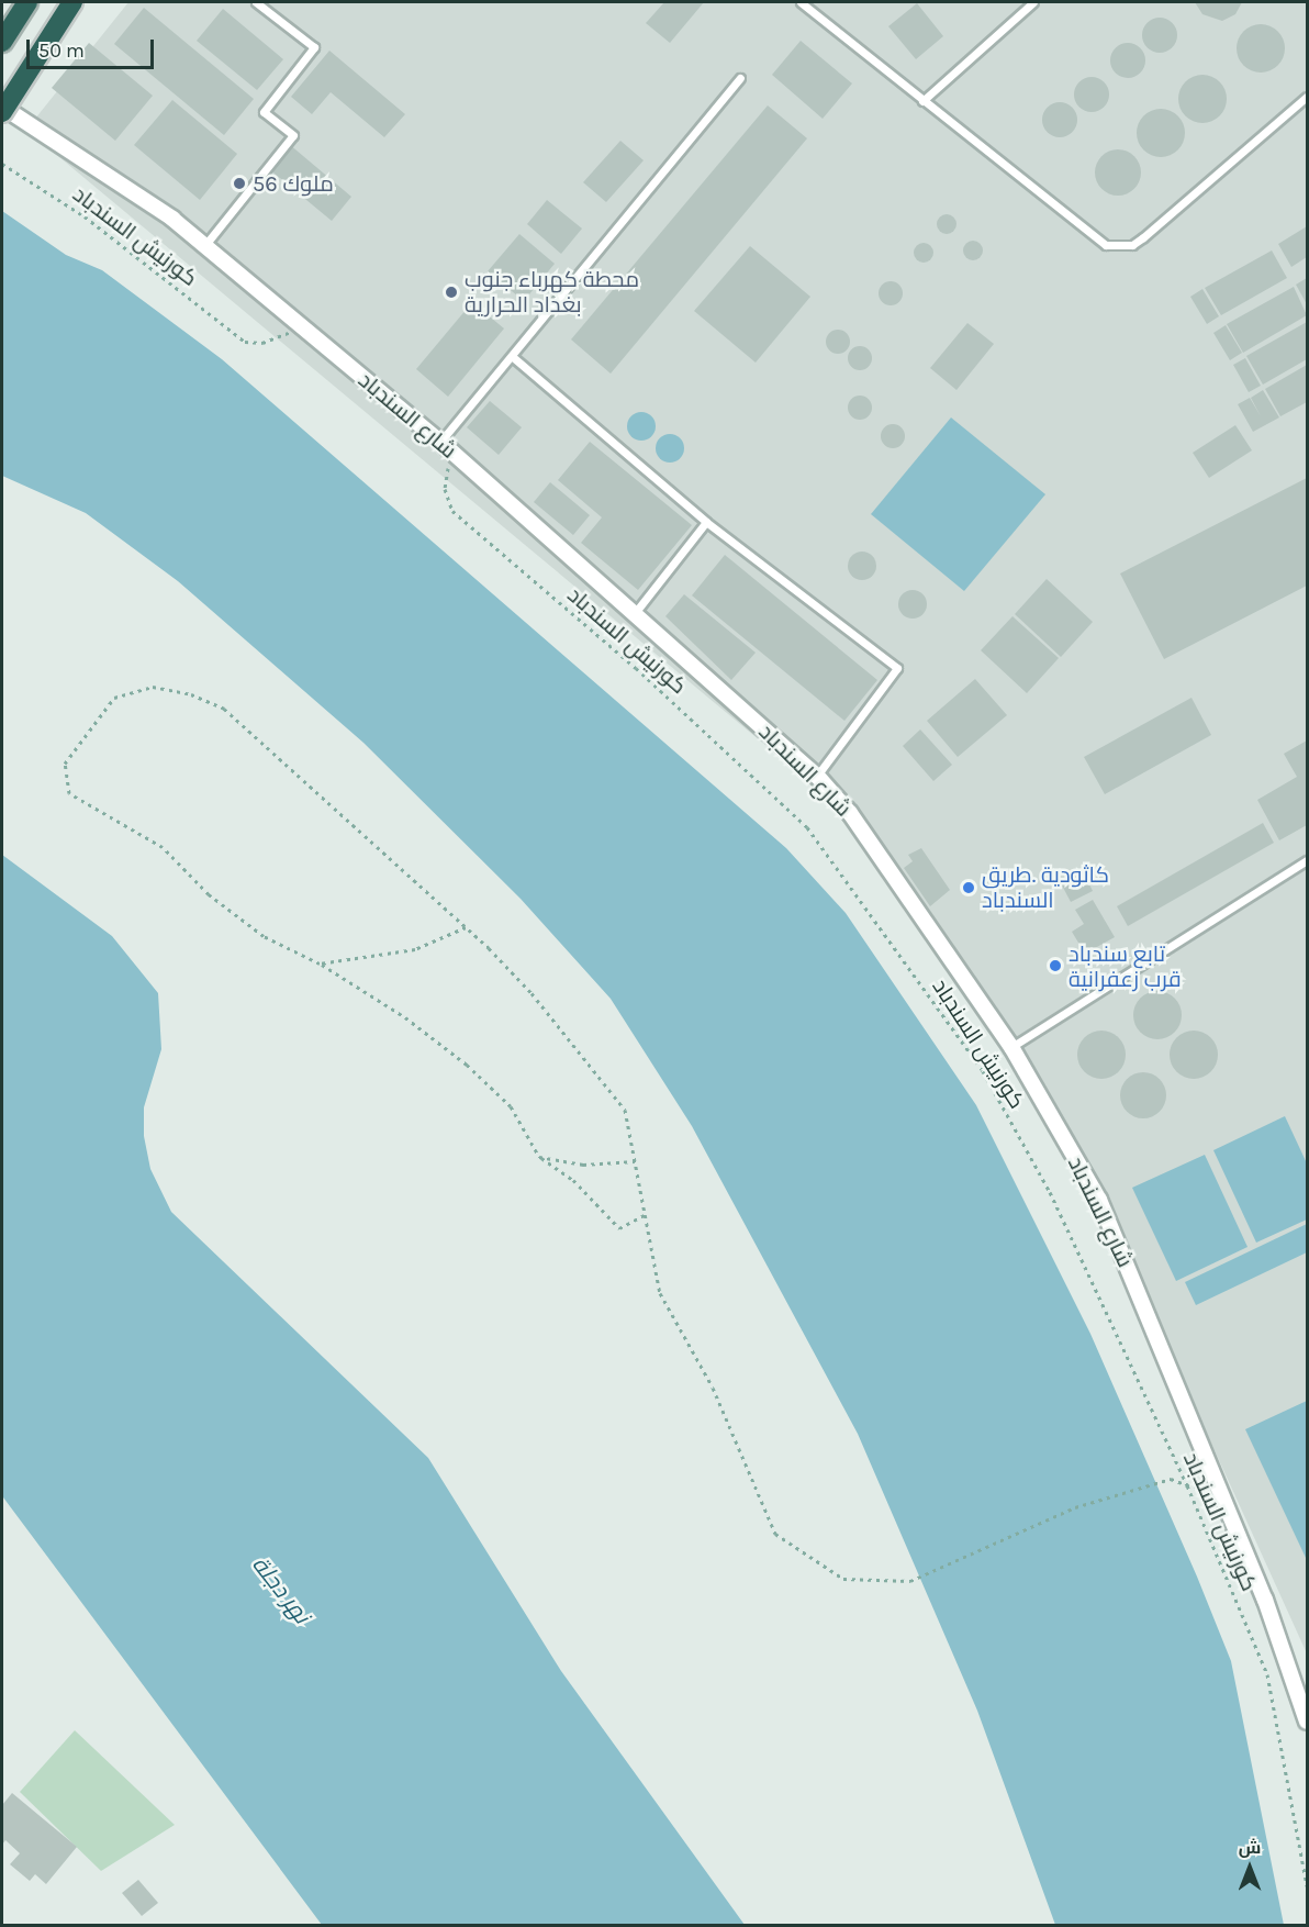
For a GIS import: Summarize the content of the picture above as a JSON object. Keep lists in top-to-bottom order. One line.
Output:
{"streets":{"street":["شارع السندباد"],"path":["كورنيش السندباد"]},"crossings":[["كورنيش السندباد","شارع السندباد"]],"water":["نهر دجلة"],"places":["ملوك 56","محطة كهرباء جنوب بغداد الحرارية","كاثودية .طريق السندباد","تابع سندباد قرب زعفرانية"],"scale_bar":"50 m","north":"top"}
